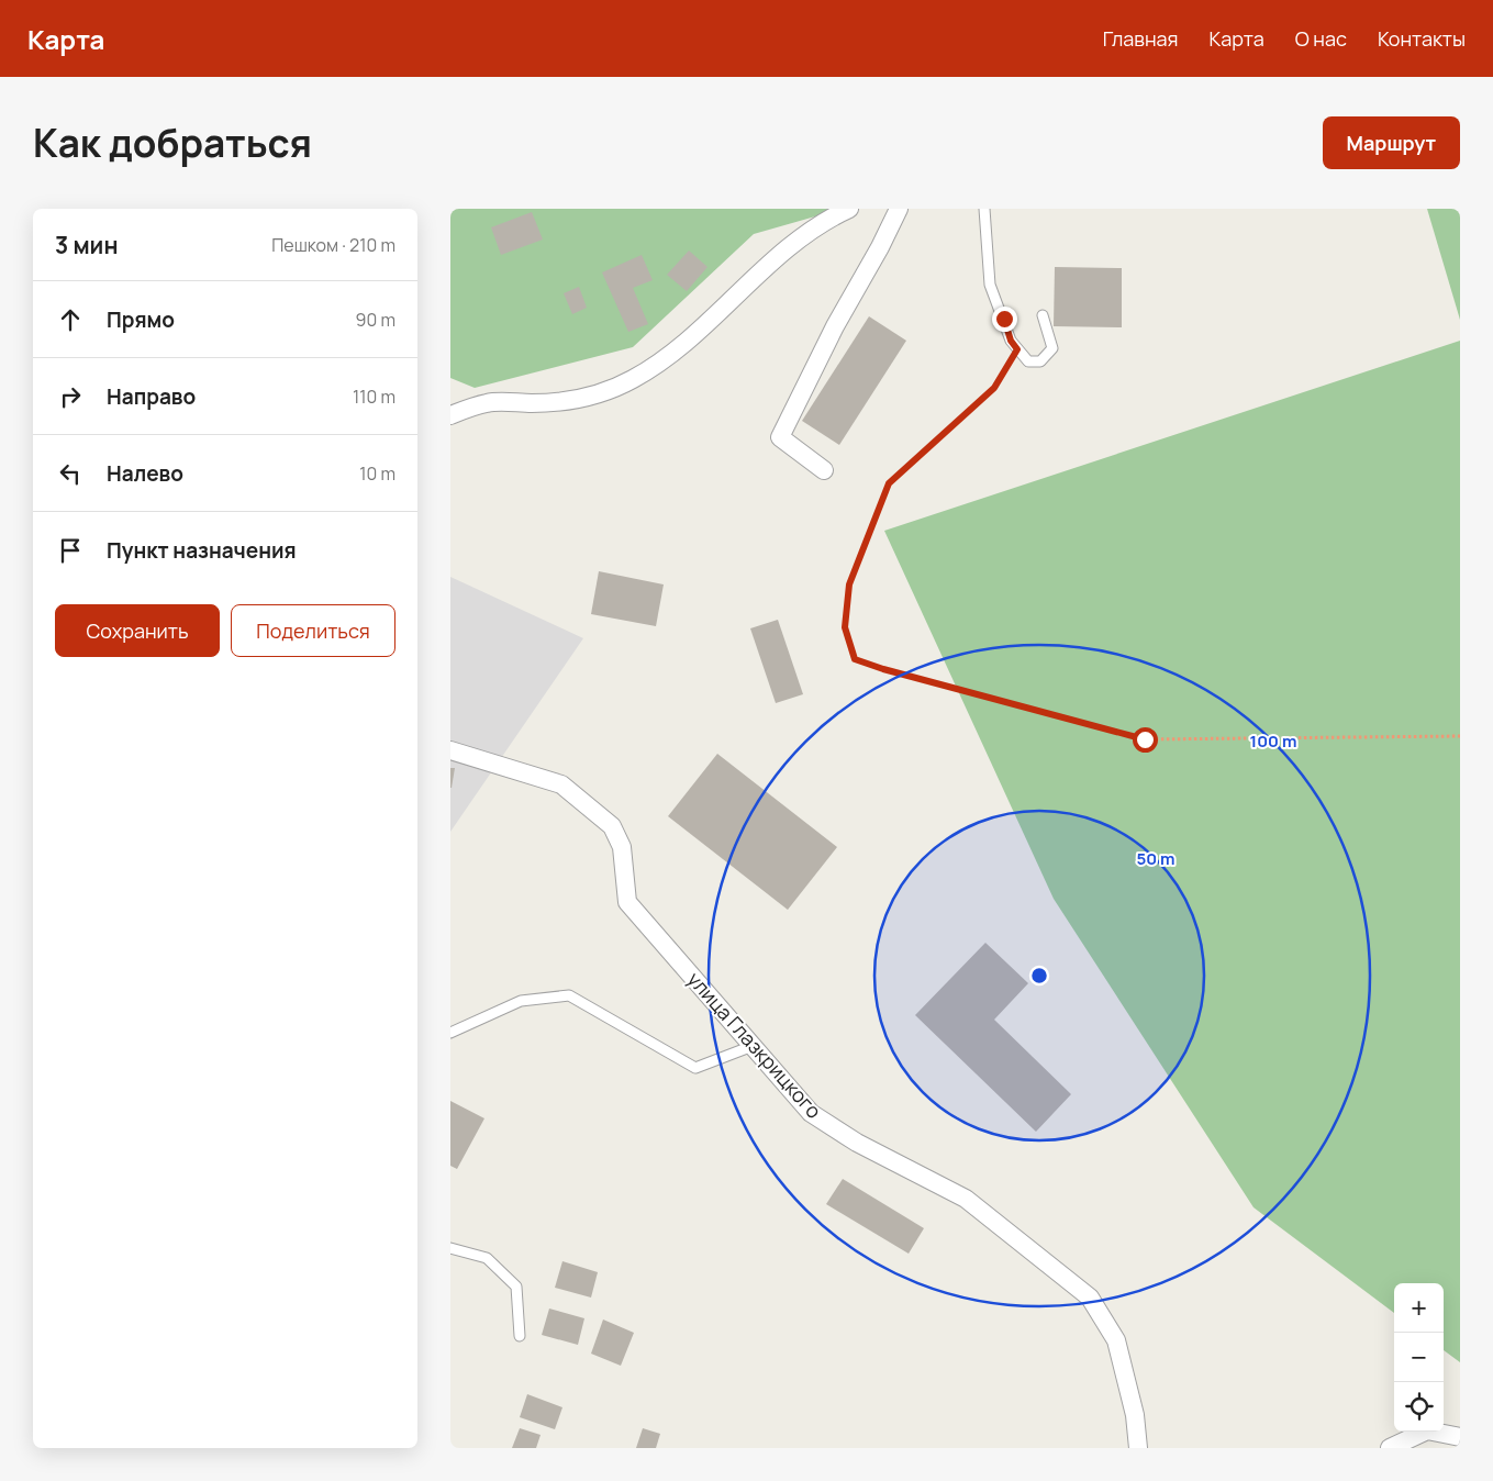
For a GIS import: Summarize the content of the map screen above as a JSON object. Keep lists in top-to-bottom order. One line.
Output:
{"streets":{"street":["улица Глазкрицкого"]},"page":{"header":"Карта","nav":["Главная","Карта","О нас","Контакты"],"title":"Как добраться","buttons":["Маршрут",["Сохранить","Поделиться"]],"heading":["3 мин","Пешком · 210 m"],"list":[["Прямо","90 m"],["Направо","110 m"],["Налево","10 m"],"Пункт назначения"],"map_buttons":["+","−"]},"rings":["100 m","50 m"]}
